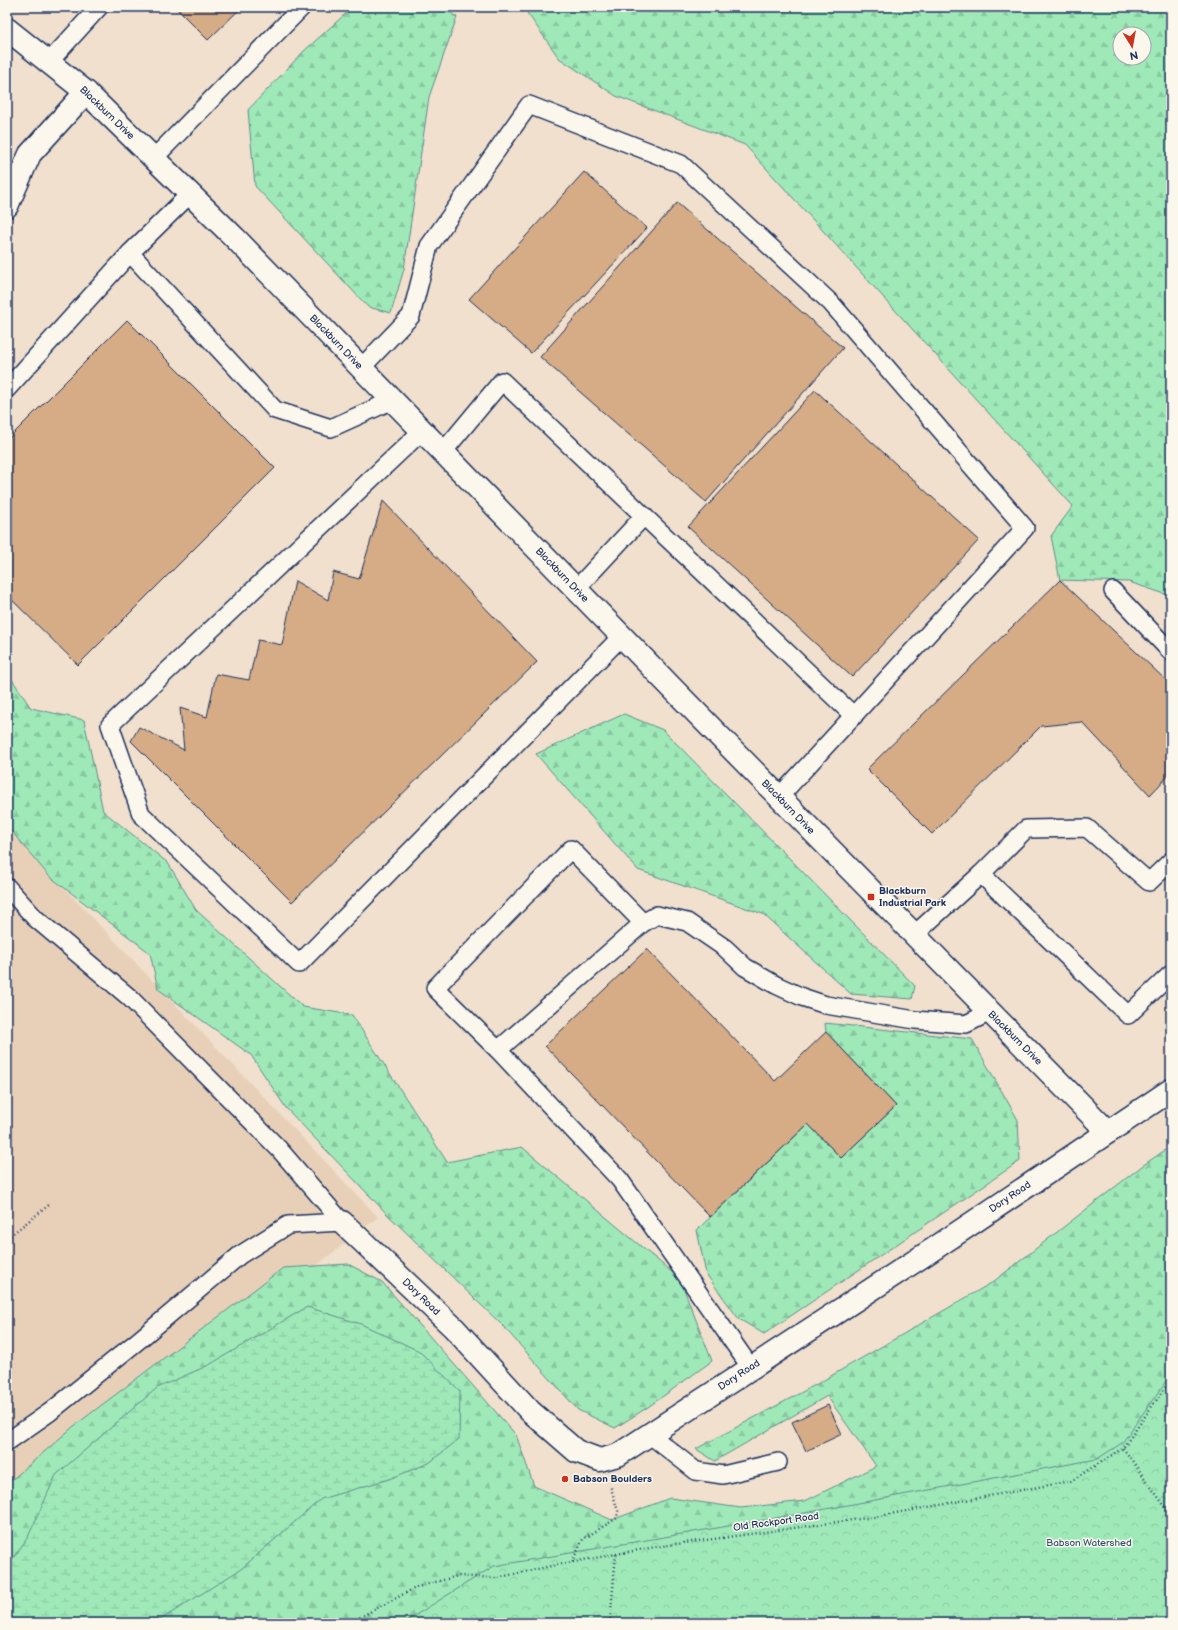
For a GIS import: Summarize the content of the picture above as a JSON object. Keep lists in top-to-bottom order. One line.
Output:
{"streets":{"street":["Blackburn Drive","Dory Road"],"path":["Old Rockport Road"]},"crossings":[["Blackburn Drive","Dory Road"]],"parks":["Babson Watershed"],"places":{"transit":["Blackburn Industrial Park"],"other":["Babson Boulders"]},"north":"bottom"}
